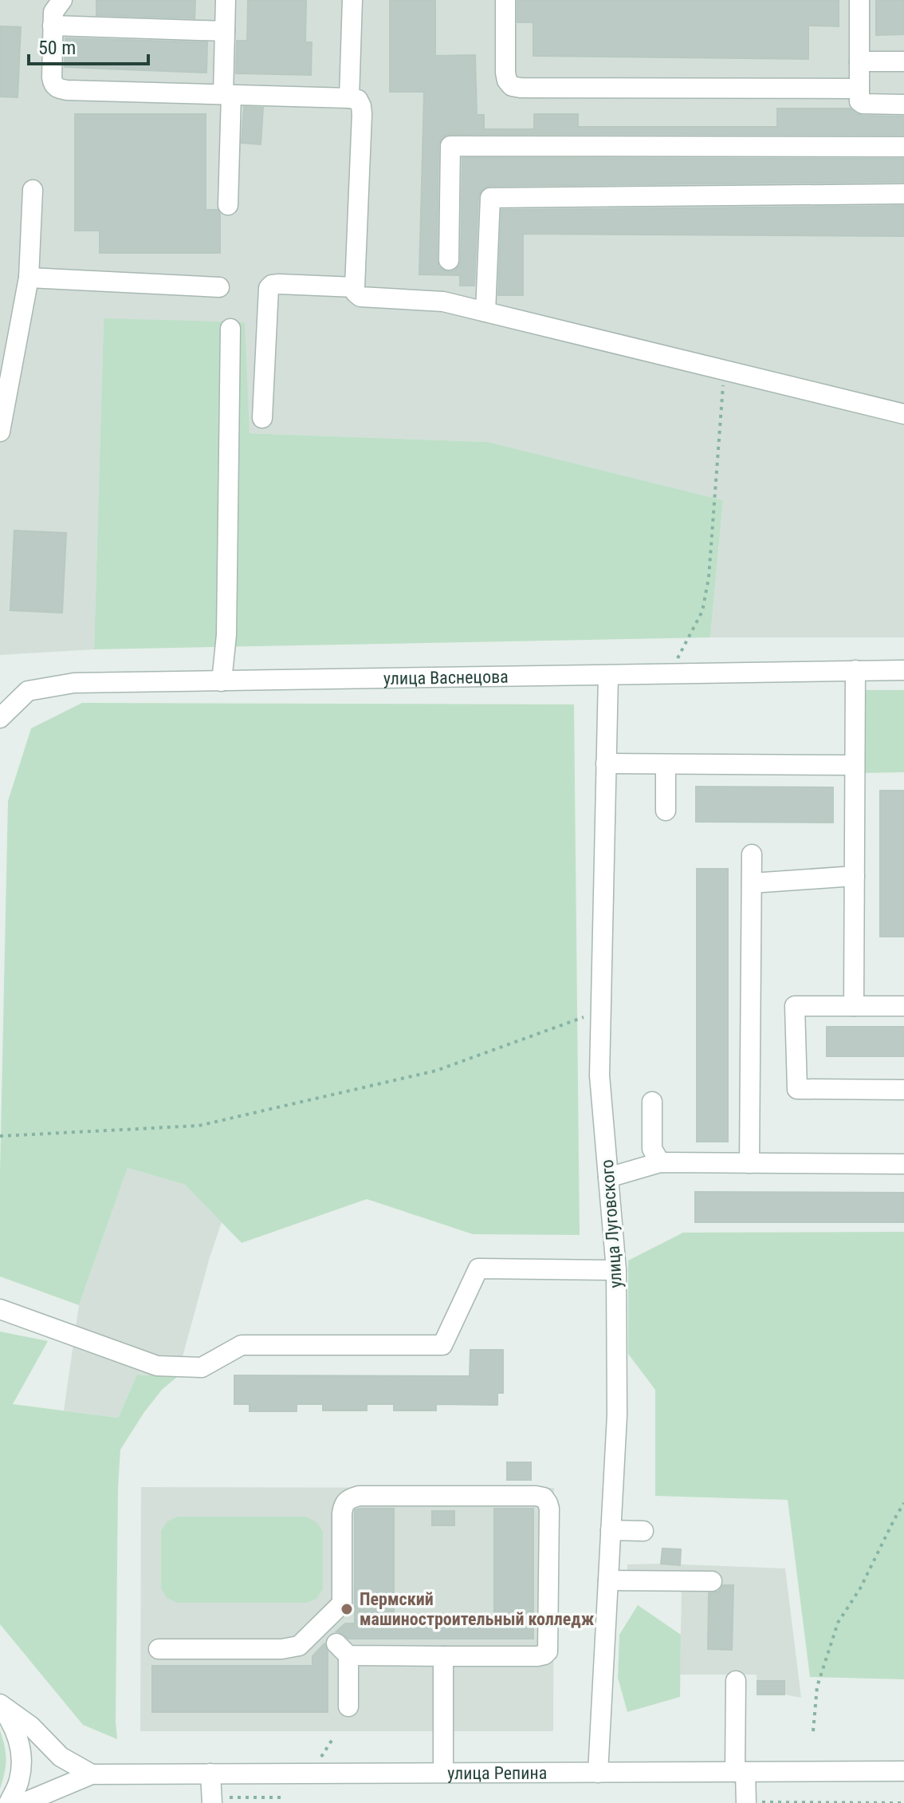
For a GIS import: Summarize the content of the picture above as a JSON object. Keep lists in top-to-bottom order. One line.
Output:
{"streets":{"street":["улица Васнецова","улица Луговского","улица Репина"]},"crossings":[["улица Васнецова","улица Луговского"],["улица Луговского","улица Репина"]],"places":["Пермский машиностроительный колледж"],"scale_bar":"50 m"}
